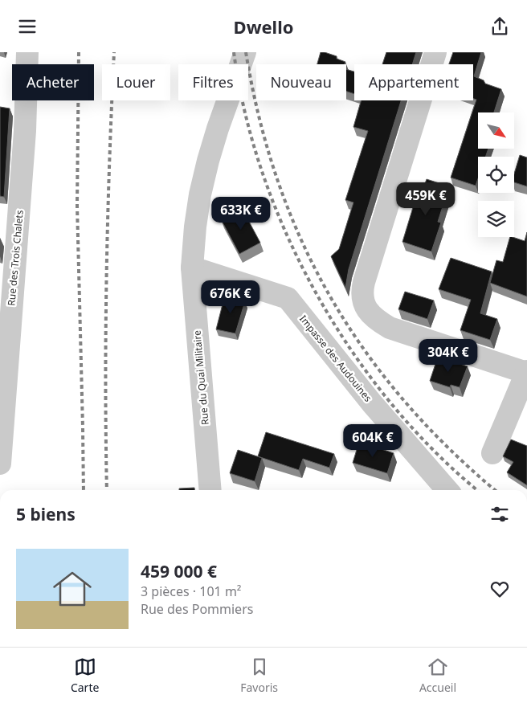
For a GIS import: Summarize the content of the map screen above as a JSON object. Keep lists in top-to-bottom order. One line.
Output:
{"streets":{"street":["Rue des Trois Chalets","Impasse des Audouines","Rue du Quai Militaire"]},"crossings":[["Impasse des Audouines","Rue du Quai Militaire"]],"north":"bottom right","page":{"header":"Dwello","chip":["Acheter","Louer","Filtres","Nouveau","Appartement"],"price":["459K €","633K €","676K €","304K €","604K €"],"heading":"5 biens","list":[{"name":"459 000 €","note":"3 pièces · 101 m² · Rue des Pommiers"}],"tabs":["Carte","Favoris","Accueil"]}}
